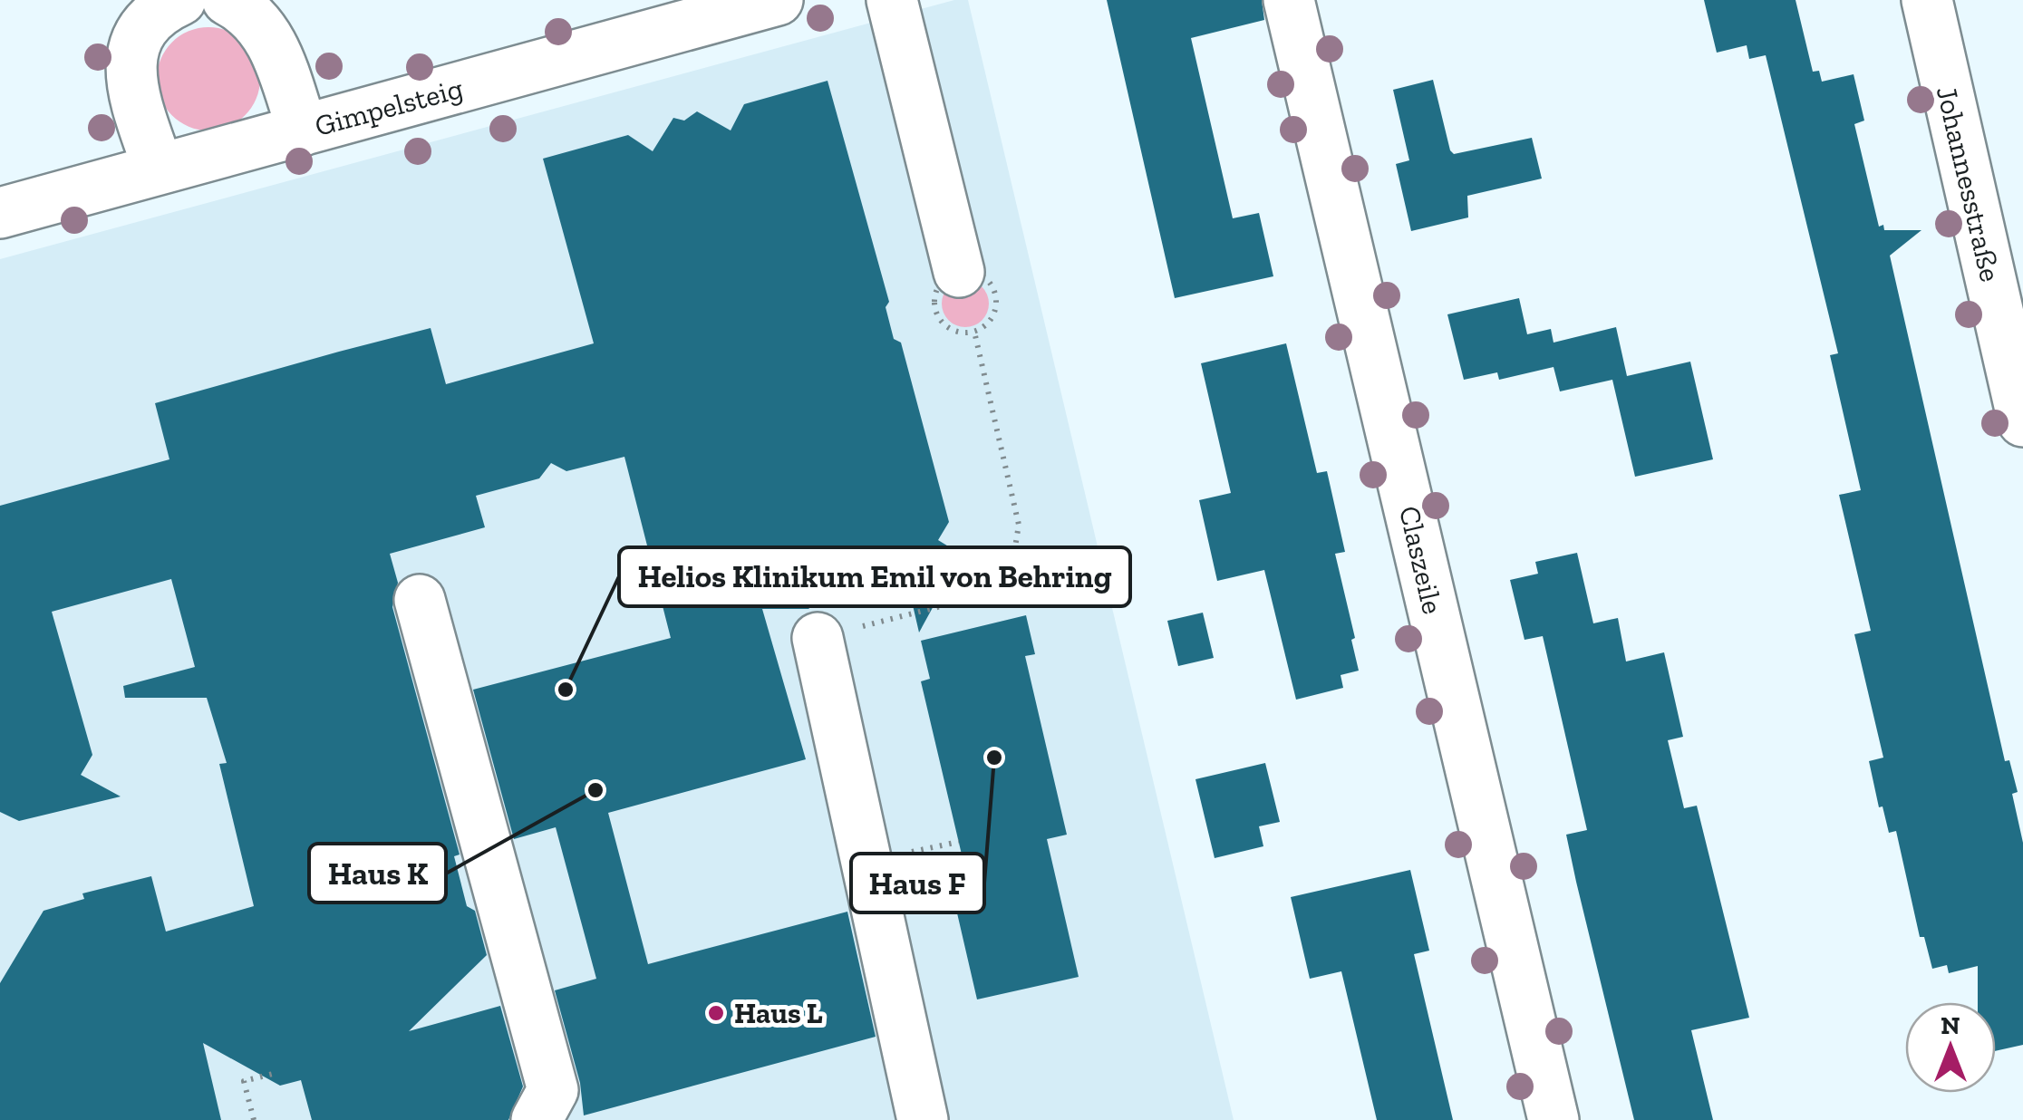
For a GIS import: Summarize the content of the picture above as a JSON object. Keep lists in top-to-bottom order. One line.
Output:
{"streets":{"street":["Gimpelsteig","Johannesstraße","Claszeile"]},"places":["Helios Klinikum Emil von Behring","Haus F","Haus K","Haus L"],"north":"top"}
